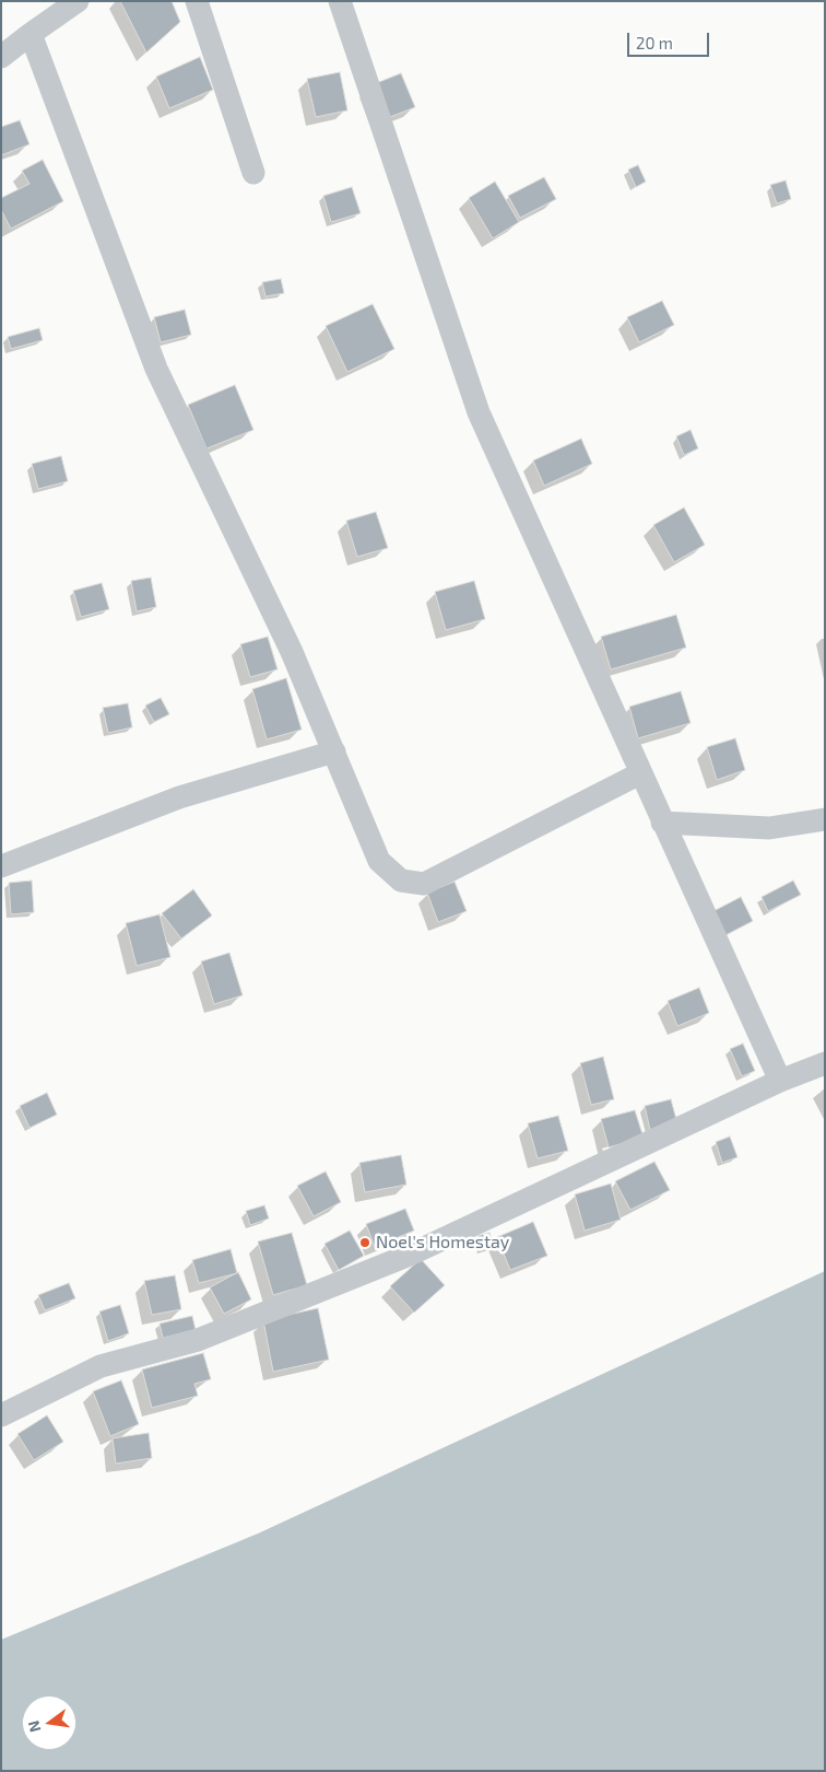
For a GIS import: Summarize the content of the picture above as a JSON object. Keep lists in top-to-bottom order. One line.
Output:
{"places":["Noel's Homestay"],"scale_bar":"20 m","north":"left"}
